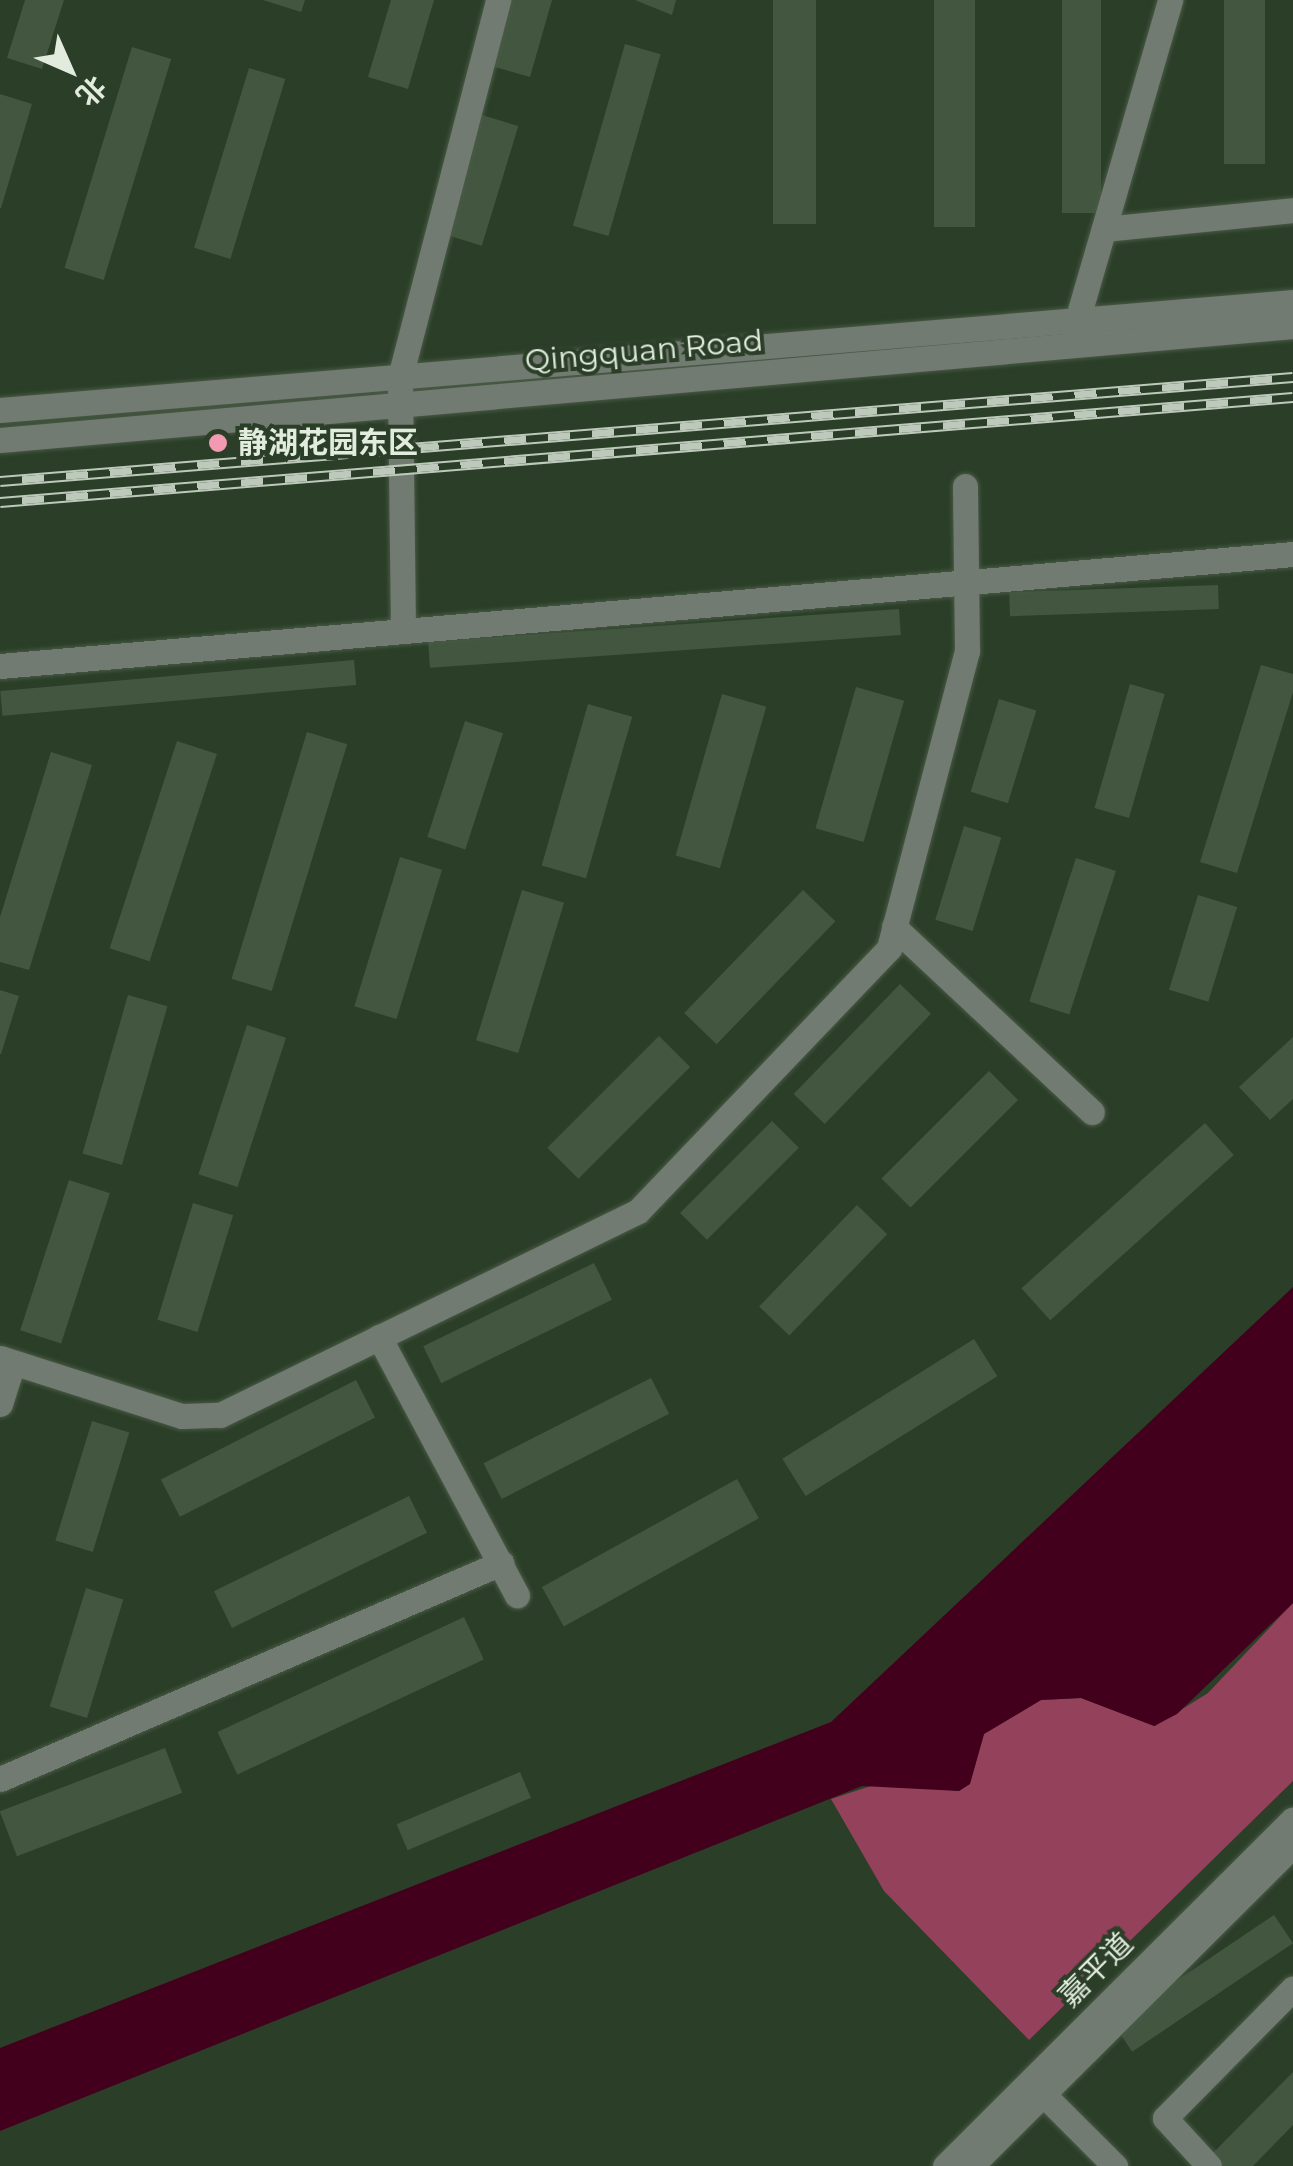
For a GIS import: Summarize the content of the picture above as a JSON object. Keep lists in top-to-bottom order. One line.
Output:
{"streets":{"street":["Qingquan Road","嘉平道"]},"places":["静湖花园东区"],"north":"bottom right"}
